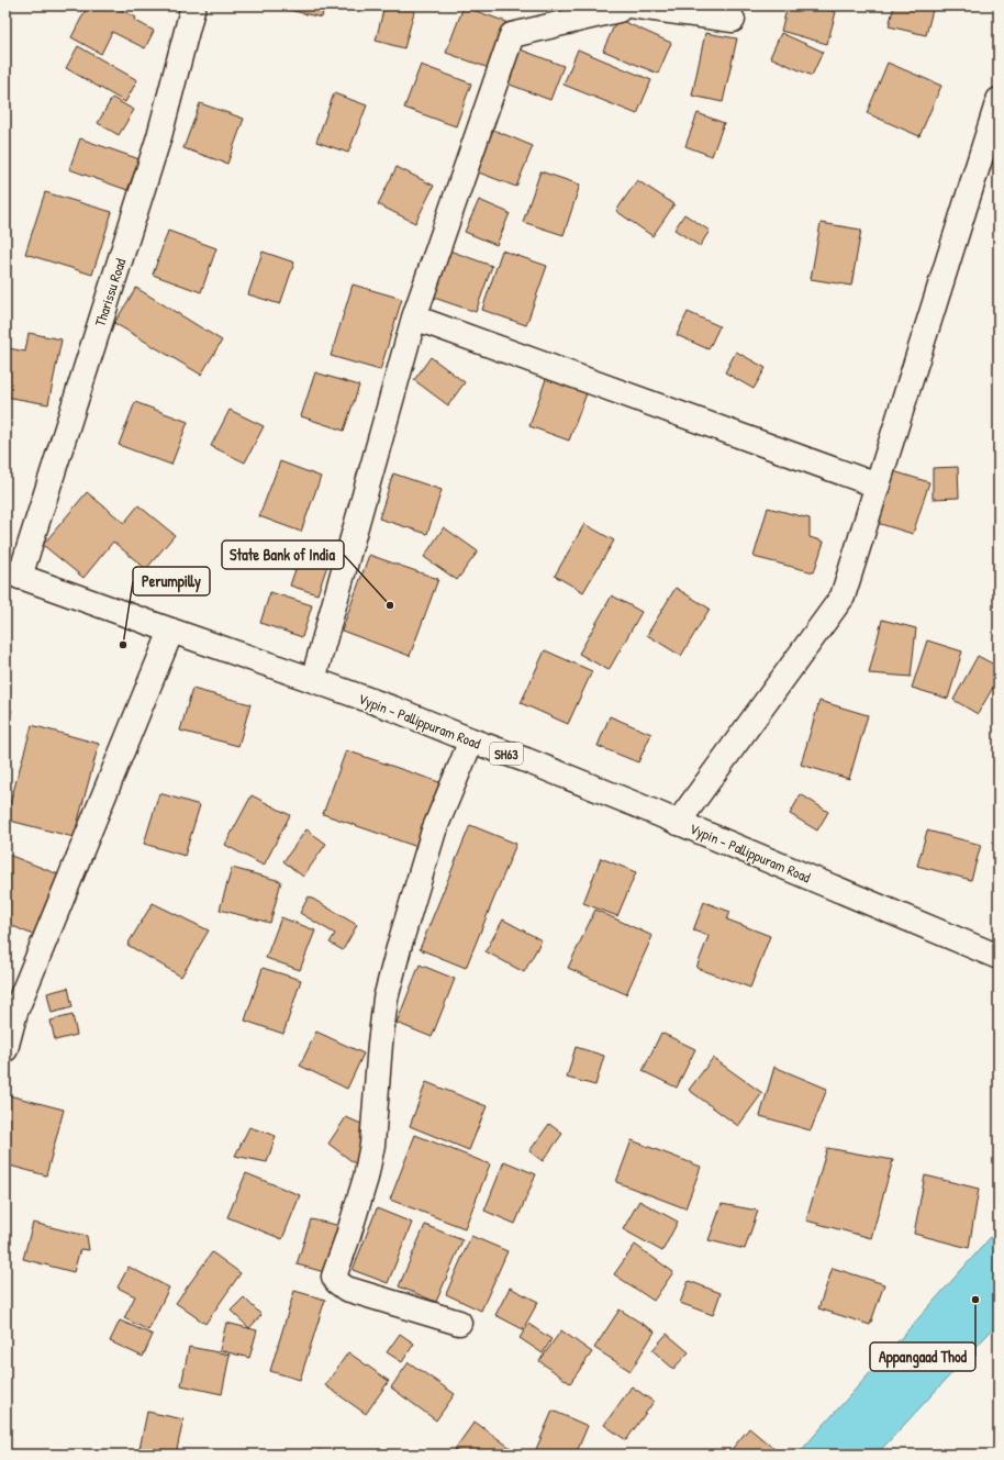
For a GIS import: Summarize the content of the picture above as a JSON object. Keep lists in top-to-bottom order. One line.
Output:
{"streets":{"street":["Tharissu Road","Vypin - Pallippuram Road","SH63"]},"crossings":[["Tharissu Road","Vypin - Pallippuram Road"]],"places":["State Bank of India","Perumpilly","Appangaad Thod"]}
